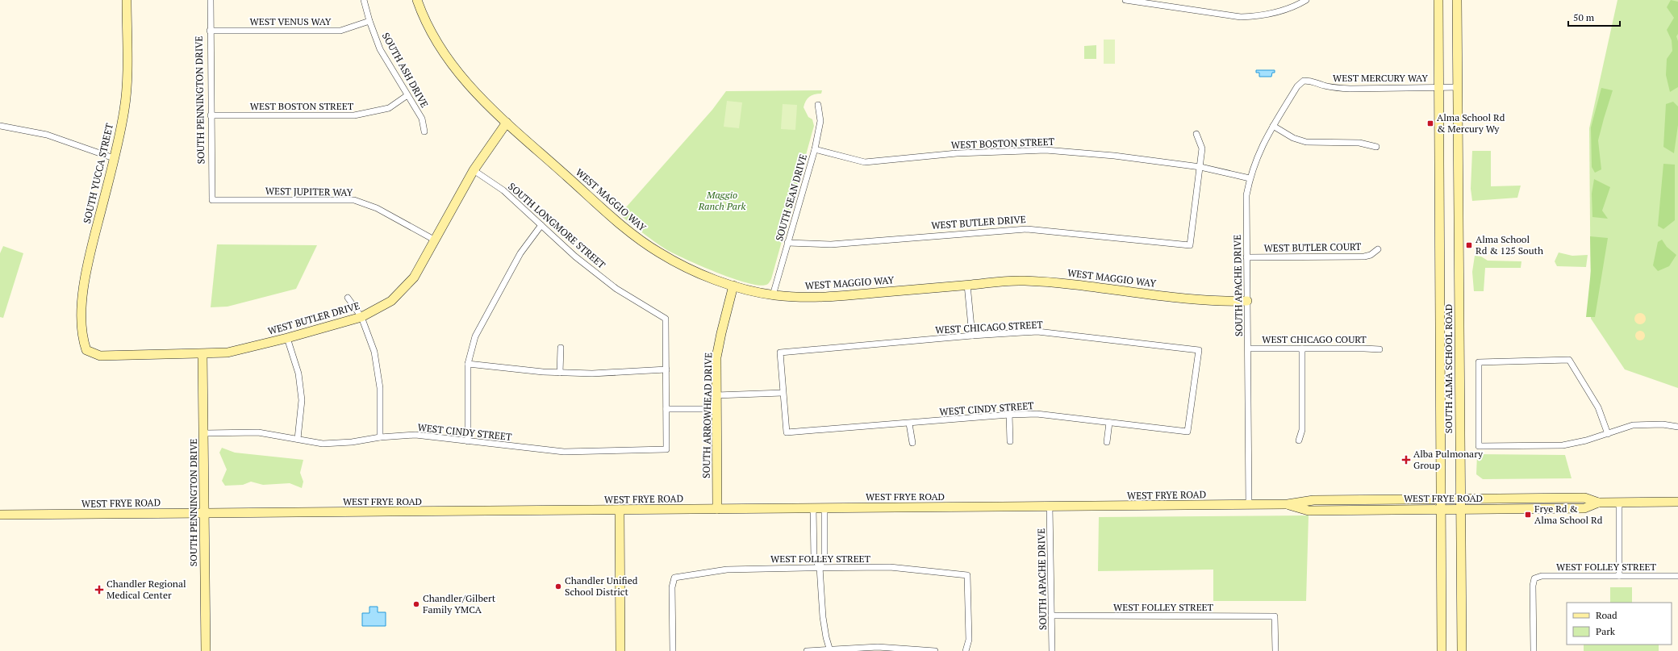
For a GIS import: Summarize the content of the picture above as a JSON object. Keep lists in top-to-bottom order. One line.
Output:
{"streets":{"street":["WEST VENUS WAY","SOUTH ASH DRIVE","WEST MERCURY WAY","SOUTH PENNINGTON DRIVE","WEST BOSTON STREET","SOUTH YUCCA STREET","WEST JUPITER WAY","SOUTH SEAN DRIVE","WEST MAGGIO WAY","WEST BUTLER DRIVE","SOUTH LONGMORE STREET","WEST BUTLER COURT","SOUTH APACHE DRIVE","WEST CHICAGO STREET","WEST CHICAGO COURT","SOUTH ALMA SCHOOL ROAD","WEST CINDY STREET","SOUTH ARROWHEAD DRIVE","WEST FRYE ROAD","WEST FOLLEY STREET"]},"crossings":[["WEST VENUS WAY","SOUTH ASH DRIVE"],["WEST VENUS WAY","SOUTH PENNINGTON DRIVE"],["SOUTH ASH DRIVE","WEST BOSTON STREET"],["WEST MERCURY WAY","SOUTH APACHE DRIVE"],["WEST MERCURY WAY","SOUTH ALMA SCHOOL ROAD"],["SOUTH PENNINGTON DRIVE","WEST BOSTON STREET"],["SOUTH PENNINGTON DRIVE","WEST JUPITER WAY"],["SOUTH PENNINGTON DRIVE","WEST BUTLER DRIVE"],["SOUTH PENNINGTON DRIVE","WEST CINDY STREET"],["SOUTH PENNINGTON DRIVE","WEST FRYE ROAD"],["WEST BOSTON STREET","SOUTH SEAN DRIVE"],["WEST BOSTON STREET","WEST BUTLER DRIVE"],["WEST BOSTON STREET","SOUTH APACHE DRIVE"],["SOUTH YUCCA STREET","WEST BUTLER DRIVE"],["WEST JUPITER WAY","WEST BUTLER DRIVE"],["SOUTH SEAN DRIVE","WEST MAGGIO WAY"],["SOUTH SEAN DRIVE","WEST BUTLER DRIVE"],["WEST MAGGIO WAY","WEST BUTLER DRIVE"],["WEST MAGGIO WAY","SOUTH APACHE DRIVE"],["WEST MAGGIO WAY","SOUTH ARROWHEAD DRIVE"],["WEST BUTLER DRIVE","SOUTH LONGMORE STREET"],["SOUTH LONGMORE STREET","WEST CINDY STREET"],["WEST BUTLER COURT","SOUTH APACHE DRIVE"],["SOUTH APACHE DRIVE","WEST CHICAGO COURT"],["SOUTH APACHE DRIVE","WEST FRYE ROAD"],["SOUTH APACHE DRIVE","WEST FOLLEY STREET"],["WEST CHICAGO STREET","WEST CINDY STREET"],["SOUTH ALMA SCHOOL ROAD","WEST FRYE ROAD"],["SOUTH ARROWHEAD DRIVE","WEST FRYE ROAD"]],"parks":["Maggio Ranch Park"],"places":{"transit":["Alma School Rd & Mercury Wy","Alma School Rd & 125 South","Frye Rd & Alma School Rd"],"health":["Alba Pulmonary Group","Chandler Regional Medical Center"],"other":["Chandler Unified School District","Chandler/Gilbert Family YMCA"]},"legend":["Road","Park"],"scale_bar":"50 m"}
